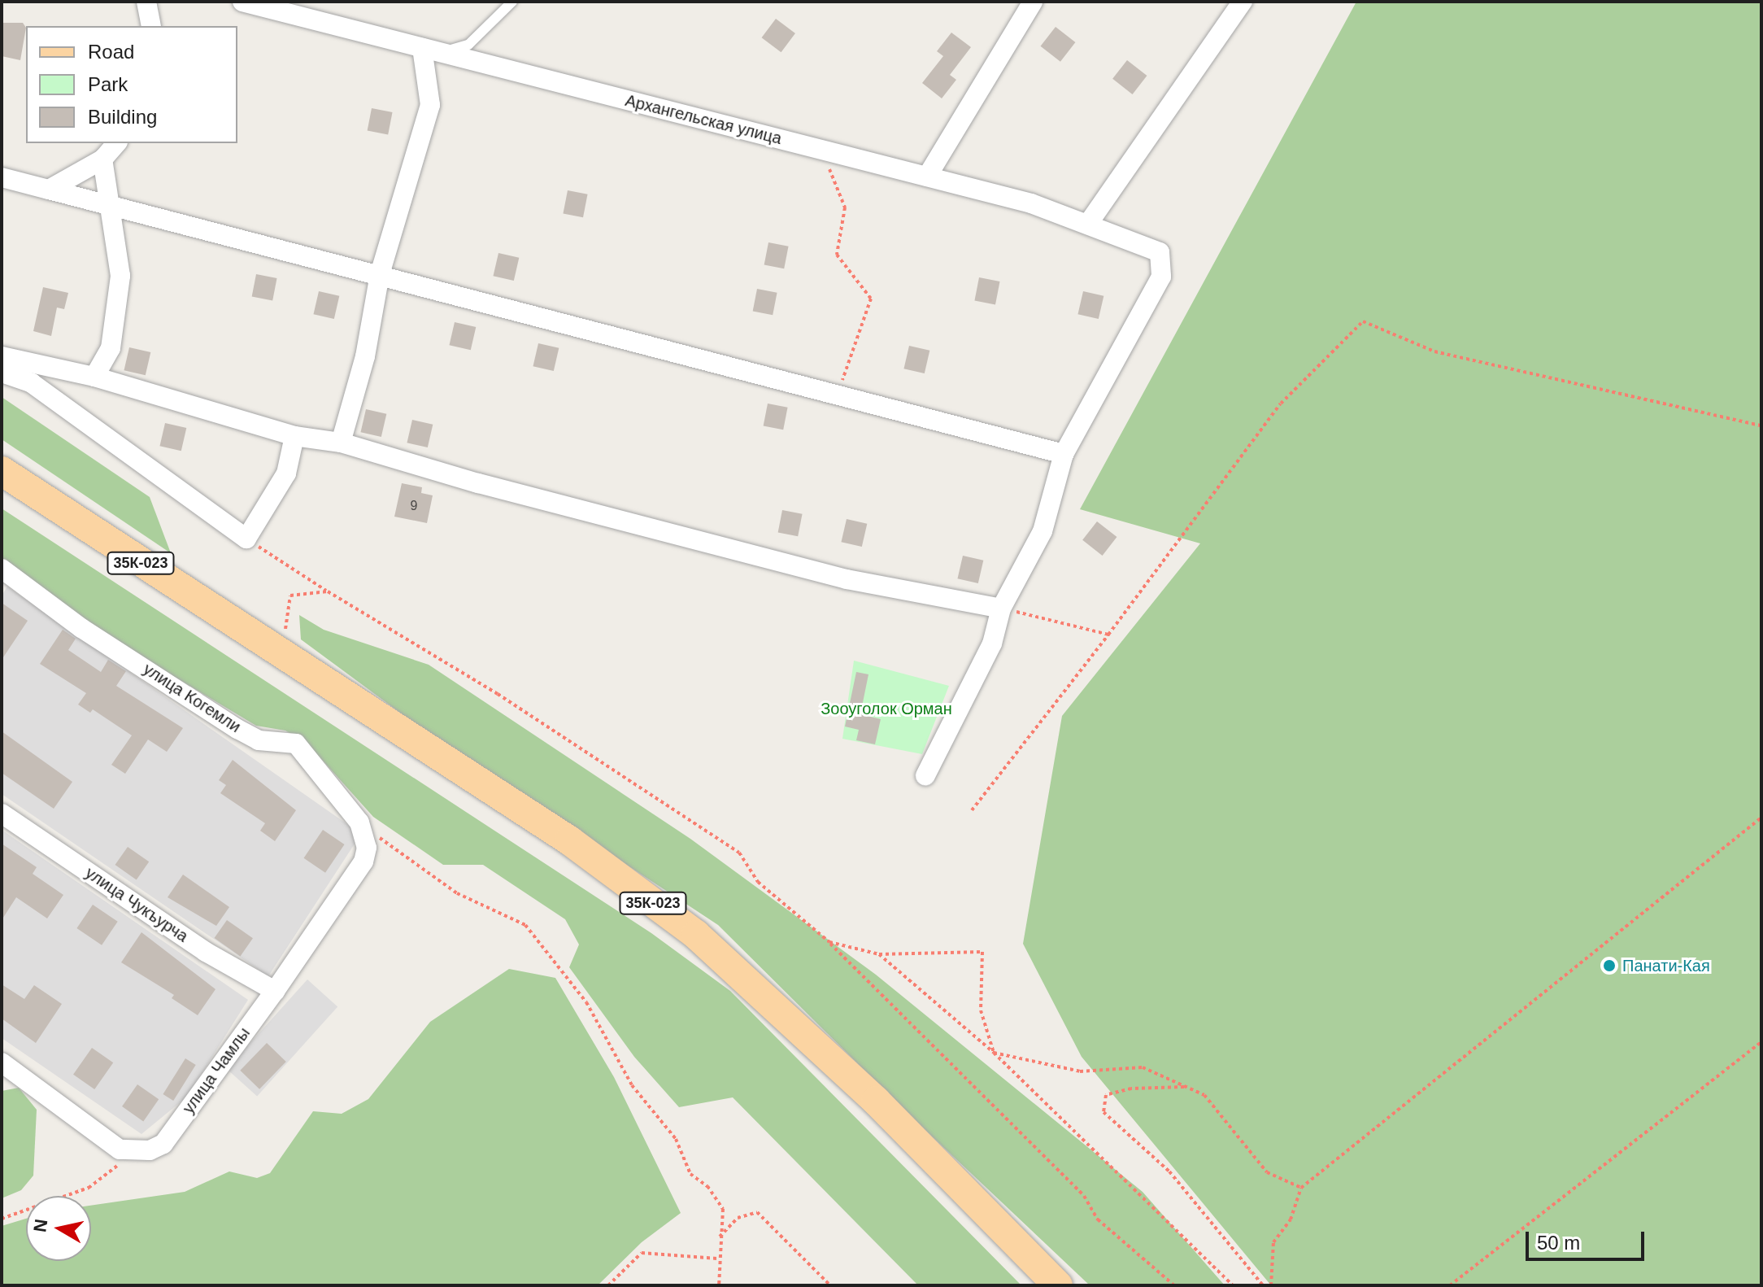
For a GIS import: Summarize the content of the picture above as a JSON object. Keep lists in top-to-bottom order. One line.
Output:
{"streets":{"main road":["35К-023"],"street":["Архангельская улица","улица Когемли","улица Чукъурча","улица Чамлы"]},"crossings":[["улица Когемли","улица Чамлы"],["улица Чукъурча","улица Чамлы"]],"parks":["Зооуголок Орман"],"places":["Панати-Кая"],"house_numbers":["9"],"legend":["Road","Park","Building"],"scale_bar":"50 m","north":"left"}
